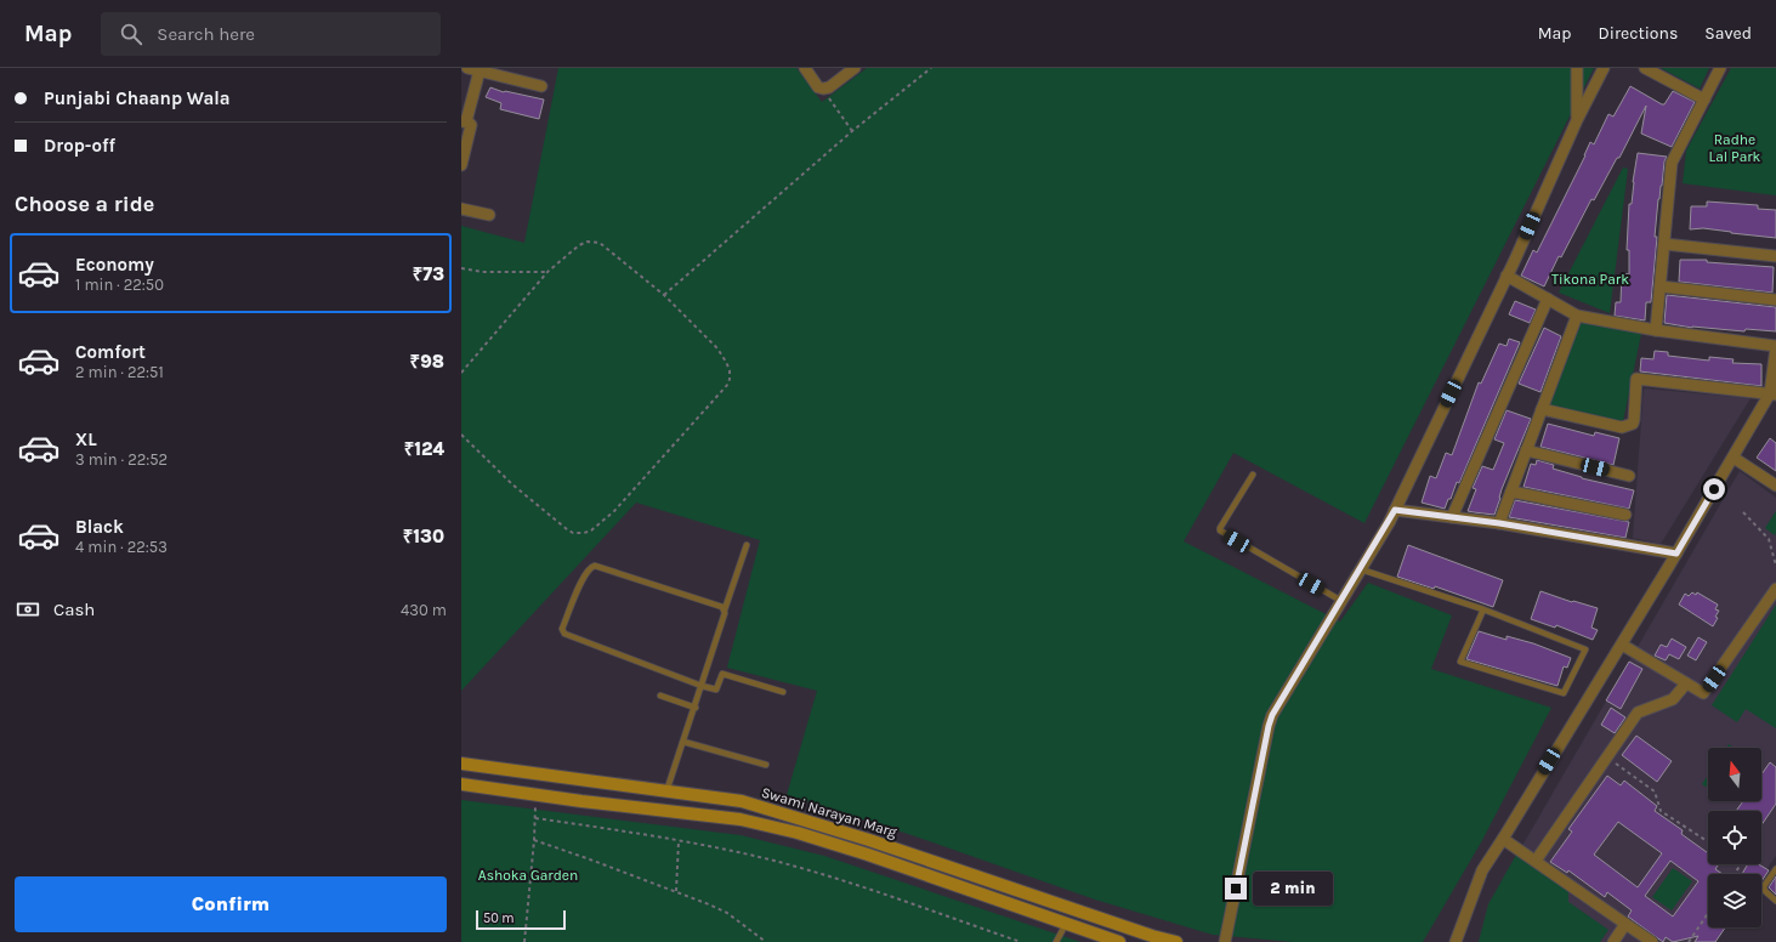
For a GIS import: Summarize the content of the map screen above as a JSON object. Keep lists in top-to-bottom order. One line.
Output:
{"streets":{"main road":["Swami Narayan Marg"]},"parks":["Radhe Lal Park","Tikona Park","Ashoka Garden"],"scale_bar":"50 m","north":"top","page":{"header":"Map","search":"Search here","nav":["Map","Directions","Saved"],"banner":["Punjabi Chaanp Wala","Drop-off"],"heading":"Choose a ride","list":[{"name":"Economy","note":"1 min · 22:50","value":"₹73"},{"name":"Comfort","note":"2 min · 22:51","value":"₹98"},{"name":"XL","note":"3 min · 22:52","value":"₹124"},{"name":"Black","note":"4 min · 22:53","value":"₹130"}],"pay":["Cash","430 m"],"buttons":"Confirm","bubble":"2 min","scale":"50 m"}}
